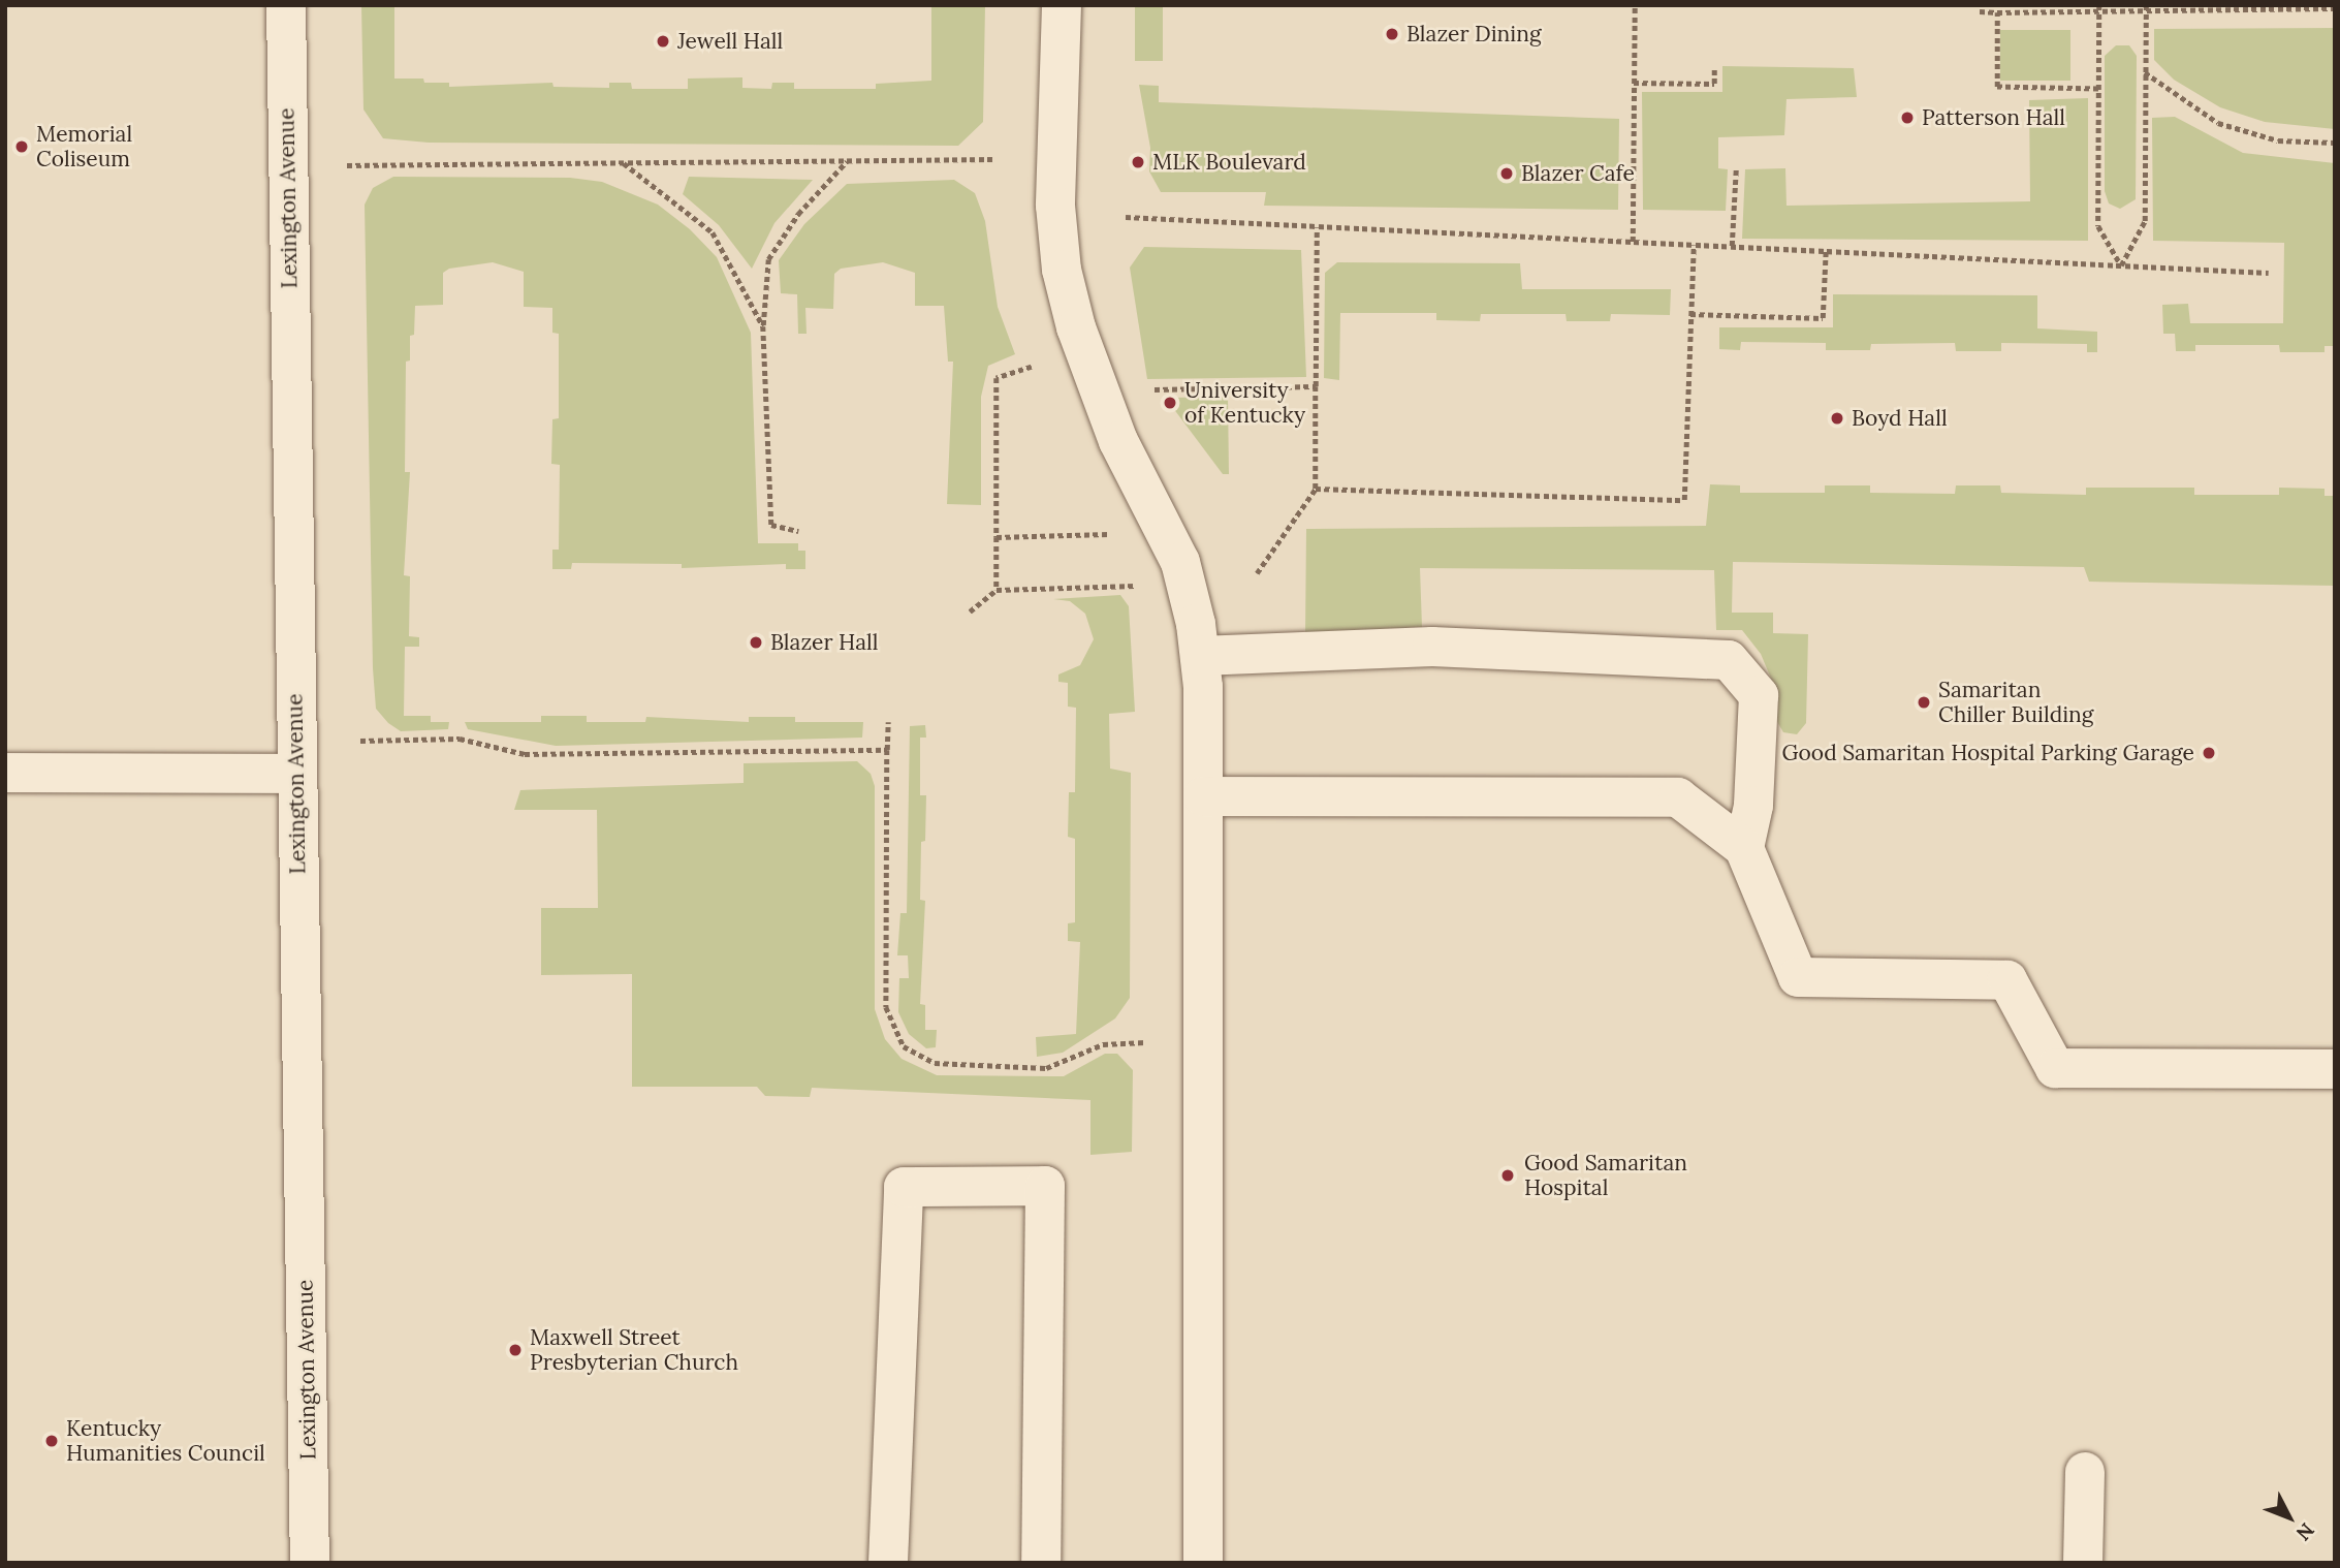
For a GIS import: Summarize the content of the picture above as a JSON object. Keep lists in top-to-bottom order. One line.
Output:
{"streets":{"street":["Lexington Avenue"]},"places":["Blazer Dining","Jewell Hall","Patterson Hall","Memorial Coliseum","MLK Boulevard","Blazer Cafe","University of Kentucky","Boyd Hall","Blazer Hall","Samaritan Chiller Building","Good Samaritan Hospital Parking Garage","Good Samaritan Hospital","Maxwell Street Presbyterian Church","Kentucky Humanities Council"],"north":"bottom right"}
